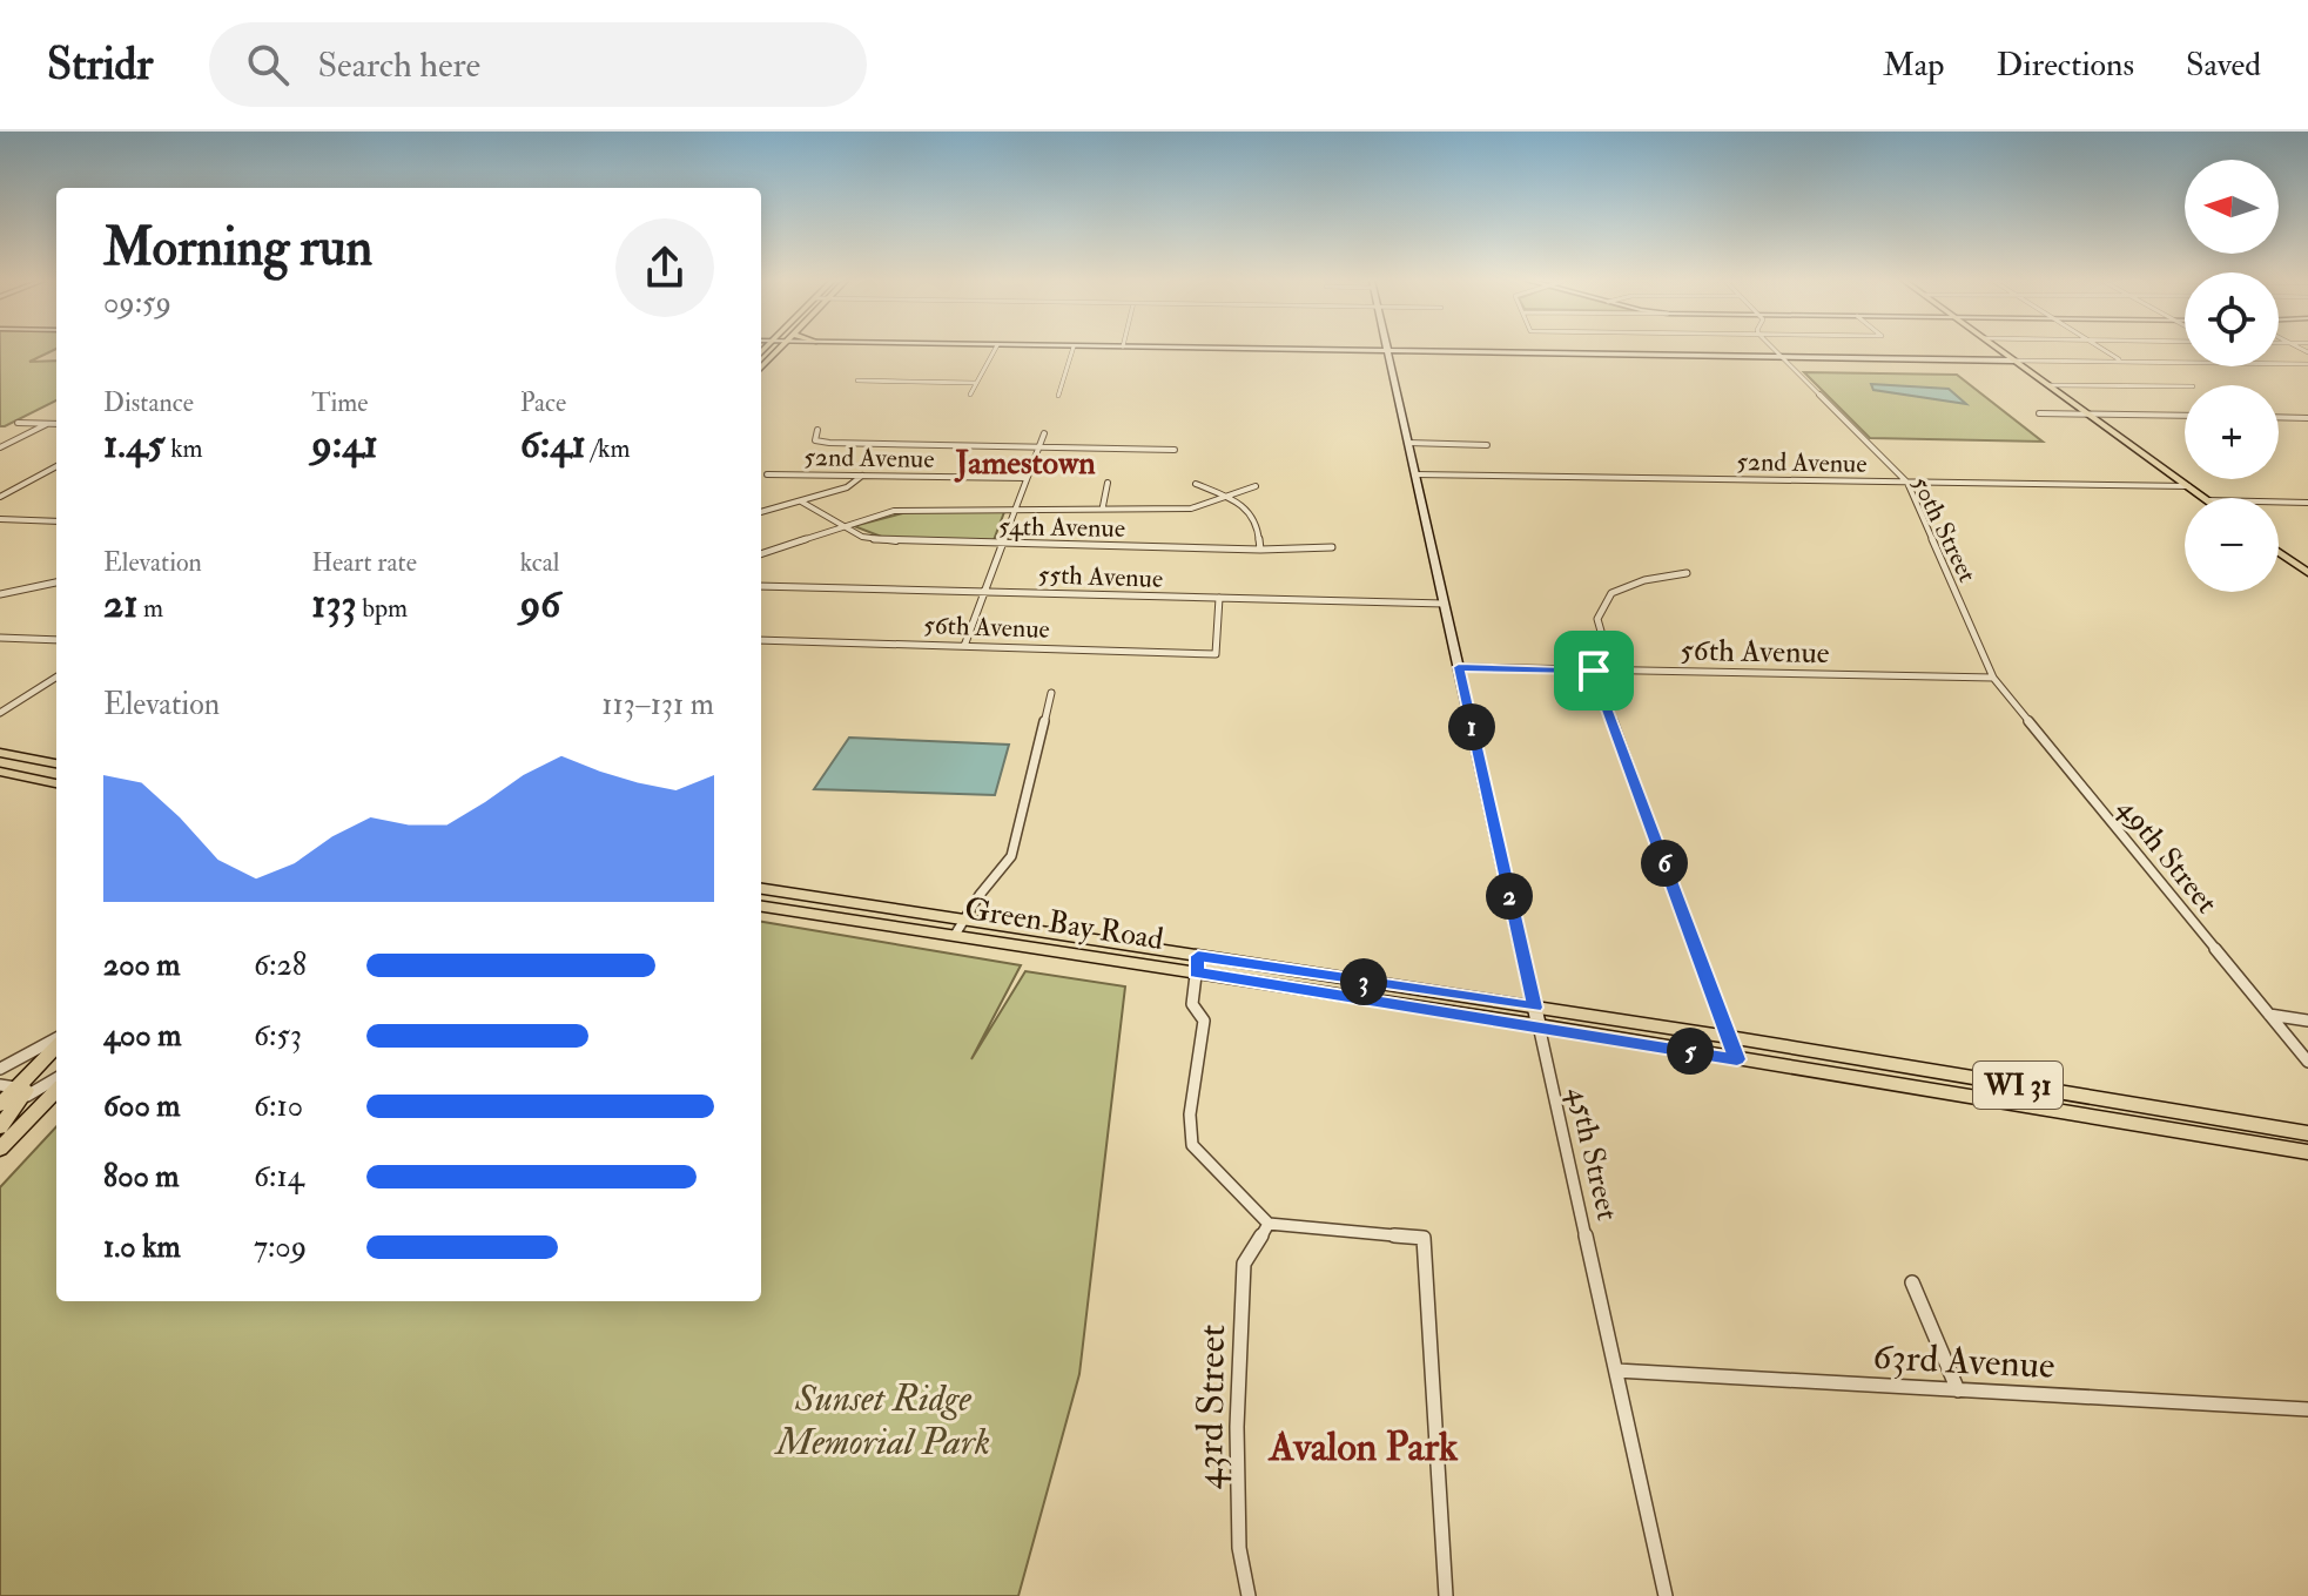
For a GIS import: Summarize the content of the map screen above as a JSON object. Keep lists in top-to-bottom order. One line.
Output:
{"streets":{"main road":["Green Bay Road","WI 31"],"street":["52nd Avenue","54th Avenue","50th Street","55th Avenue","56th Avenue","49th Street","45th Street","63rd Avenue","43rd Street"]},"crossings":[["52nd Avenue","50th Street"],["52nd Avenue","45th Street"],["50th Street","56th Avenue"],["50th Street","49th Street"],["55th Avenue","56th Avenue"],["55th Avenue","45th Street"],["56th Avenue","49th Street"],["56th Avenue","45th Street"],["Green Bay Road","45th Street"],["45th Street","63rd Avenue"]],"districts":["Jamestown","Avalon Park"],"parks":["Sunset Ridge Memorial Park"],"north":"left","page":{"header":"Stridr","search":"Search here","nav":["Map","Directions","Saved"],"map_buttons":["+","−"],"heading":["Morning run","09:59"],"stats":[["Distance","1.45 km"],["Time","9:41"],["Pace","6:41 /km"],["Elevation","21 m"],["Heart rate","133 bpm"],["kcal","96"]],"chart":["Elevation","113–131 m"],"pins":["1","6","2","3","5"],"list":[{"name":"200 m","note":"6:28"},{"name":"400 m","note":"6:53"},{"name":"600 m","note":"6:10"},{"name":"800 m","note":"6:14"},{"name":"1.0 km","note":"7:09"}]}}
